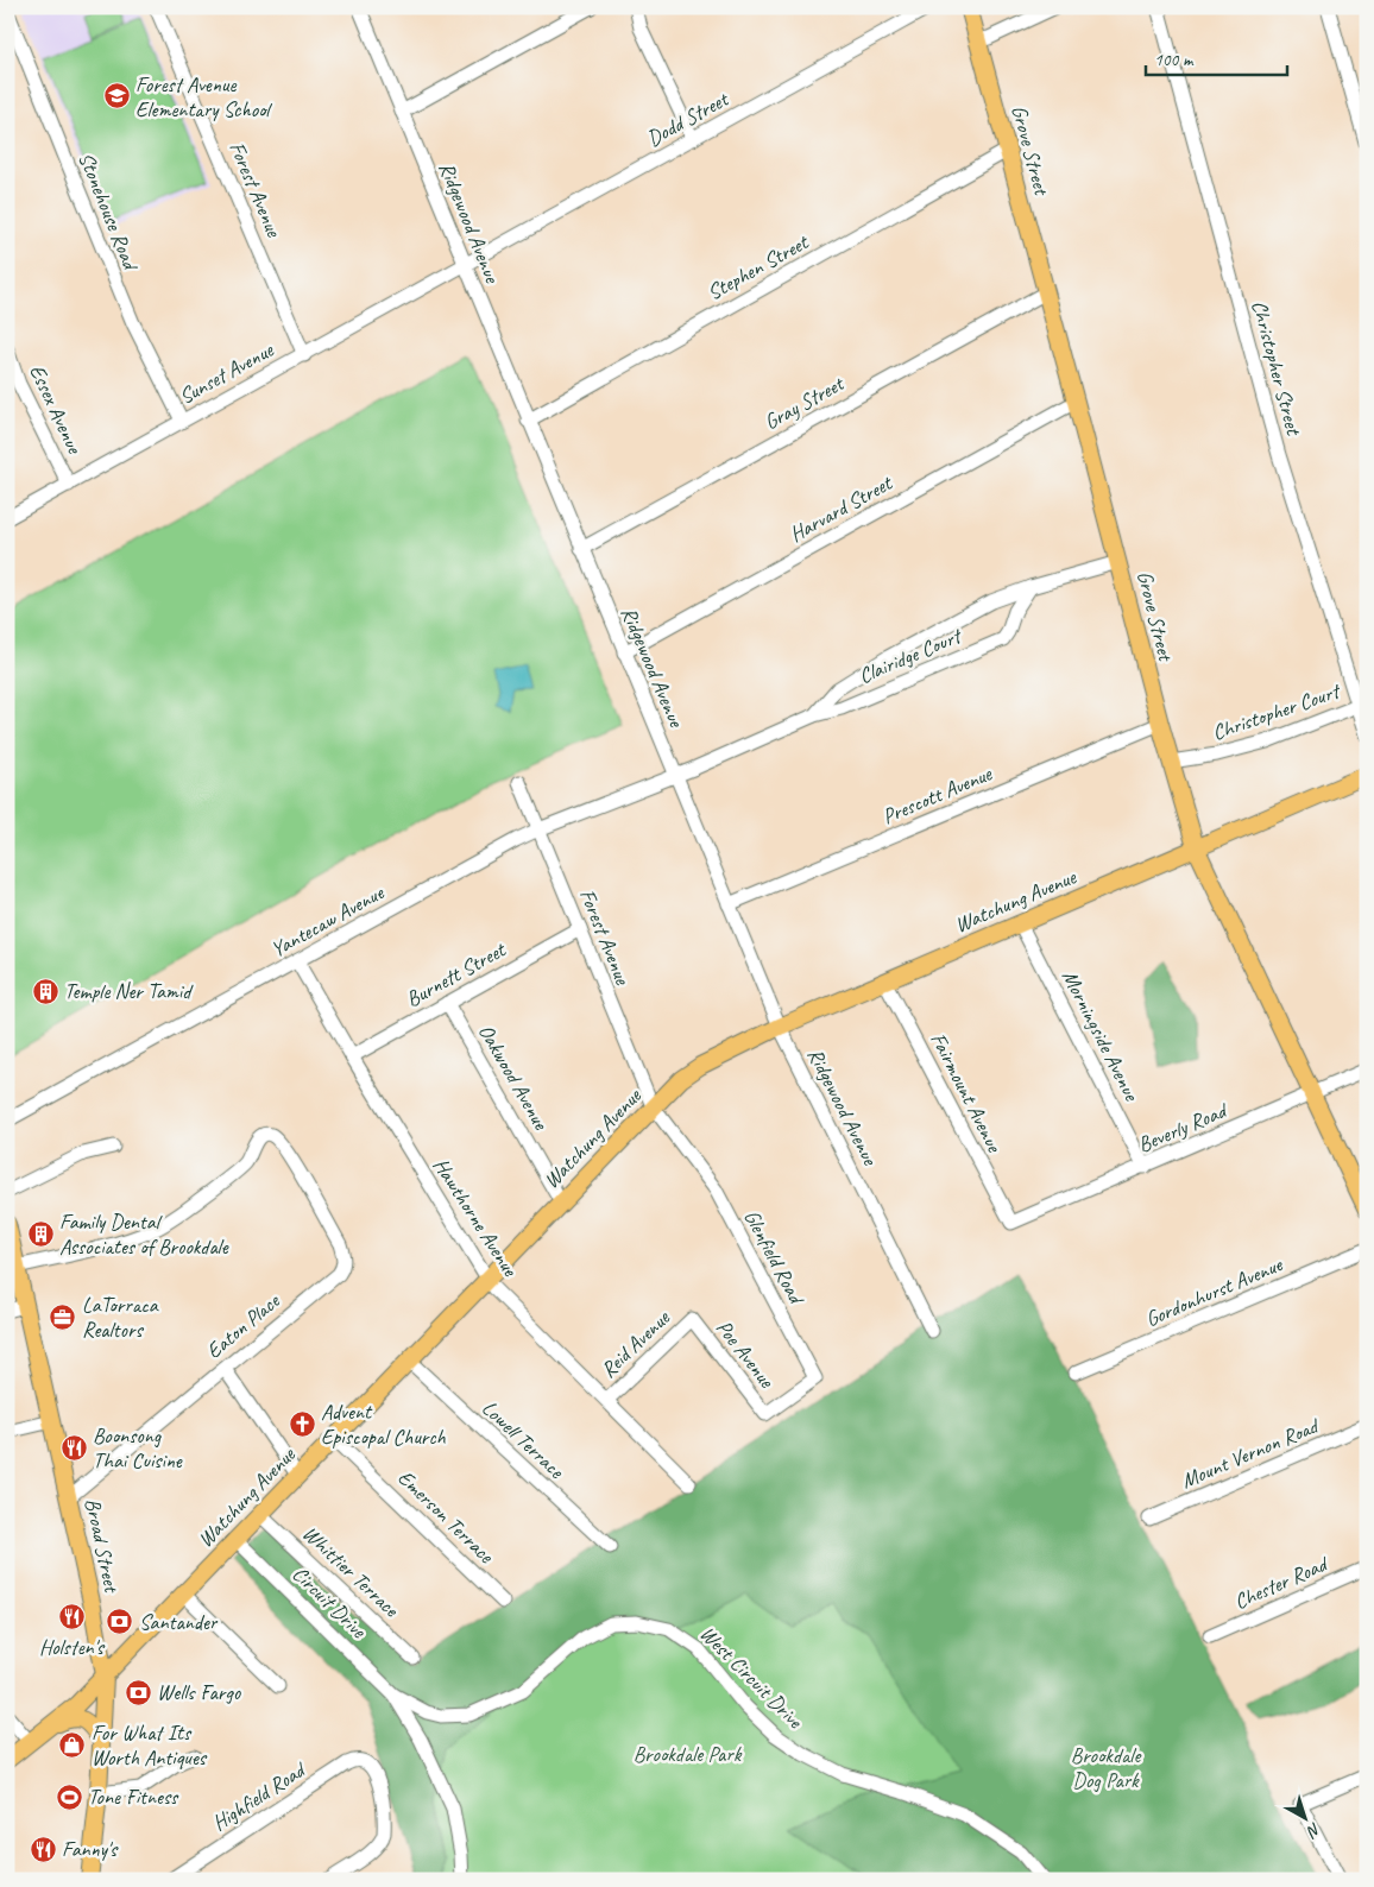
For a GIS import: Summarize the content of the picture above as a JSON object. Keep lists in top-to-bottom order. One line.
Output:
{"streets":{"main road":["Grove Street","Watchung Avenue","Broad Street"],"street":["Dodd Street","Forest Avenue","Stonehouse Road","Ridgewood Avenue","Stephen Street","Christopher Street","Sunset Avenue","Gray Street","Essex Avenue","Harvard Street","Clairidge Court","Christopher Court","Prescott Avenue","Yantecaw Avenue","Burnett Street","Morningside Avenue","Oakwood Avenue","Fairmount Avenue","Beverly Road","Hawthorne Avenue","Glenfield Road","Gordonhurst Avenue","Eaton Place","Reid Avenue","Poe Avenue","Lowell Terrace","Mount Vernon Road","Emerson Terrace","Whittier Terrace","Chester Road","Circuit Drive","West Circuit Drive","Highfield Road"]},"crossings":[["Dodd Street","Ridgewood Avenue"],["Dodd Street","Sunset Avenue"],["Grove Street","Stephen Street"],["Grove Street","Gray Street"],["Grove Street","Harvard Street"],["Grove Street","Clairidge Court"],["Grove Street","Christopher Court"],["Grove Street","Prescott Avenue"],["Grove Street","Watchung Avenue"],["Grove Street","Beverly Road"],["Forest Avenue","Sunset Avenue"],["Forest Avenue","Watchung Avenue"],["Forest Avenue","Yantecaw Avenue"],["Forest Avenue","Burnett Street"],["Forest Avenue","Glenfield Road"],["Stonehouse Road","Sunset Avenue"],["Ridgewood Avenue","Stephen Street"],["Ridgewood Avenue","Sunset Avenue"],["Ridgewood Avenue","Gray Street"],["Ridgewood Avenue","Harvard Street"],["Ridgewood Avenue","Clairidge Court"],["Ridgewood Avenue","Prescott Avenue"],["Ridgewood Avenue","Watchung Avenue"],["Ridgewood Avenue","Yantecaw Avenue"],["Christopher Street","Christopher Court"],["Sunset Avenue","Essex Avenue"],["Clairidge Court","Yantecaw Avenue"],["Watchung Avenue","Morningside Avenue"],["Watchung Avenue","Oakwood Avenue"],["Watchung Avenue","Fairmount Avenue"],["Watchung Avenue","Hawthorne Avenue"],["Watchung Avenue","Glenfield Road"],["Watchung Avenue","Lowell Terrace"],["Watchung Avenue","Emerson Terrace"],["Watchung Avenue","Broad Street"],["Watchung Avenue","Whittier Terrace"],["Watchung Avenue","Circuit Drive"],["Yantecaw Avenue","Hawthorne Avenue"],["Burnett Street","Oakwood Avenue"],["Burnett Street","Hawthorne Avenue"],["Morningside Avenue","Beverly Road"],["Fairmount Avenue","Beverly Road"],["Hawthorne Avenue","Reid Avenue"],["Glenfield Road","Poe Avenue"],["Eaton Place","Broad Street"],["Reid Avenue","Poe Avenue"],["Circuit Drive","West Circuit Drive"]],"parks":["Brookdale Park","Brookdale Dog Park"],"places":{"school or university":["Forest Avenue Elementary School"],"building":["Temple Ner Tamid","Family Dental Associates of Brookdale"],"office":["LaTorraca Realtors"],"church":["Advent Episcopal Church"],"restaurant":["Boonsong Thai Cuisine","Holsten's","Fanny's"],"bank":["Santander","Wells Fargo"],"shop":["For What Its Worth Antiques"],"sports":["Tone Fitness"]},"scale_bar":"100 m","north":"bottom right"}
